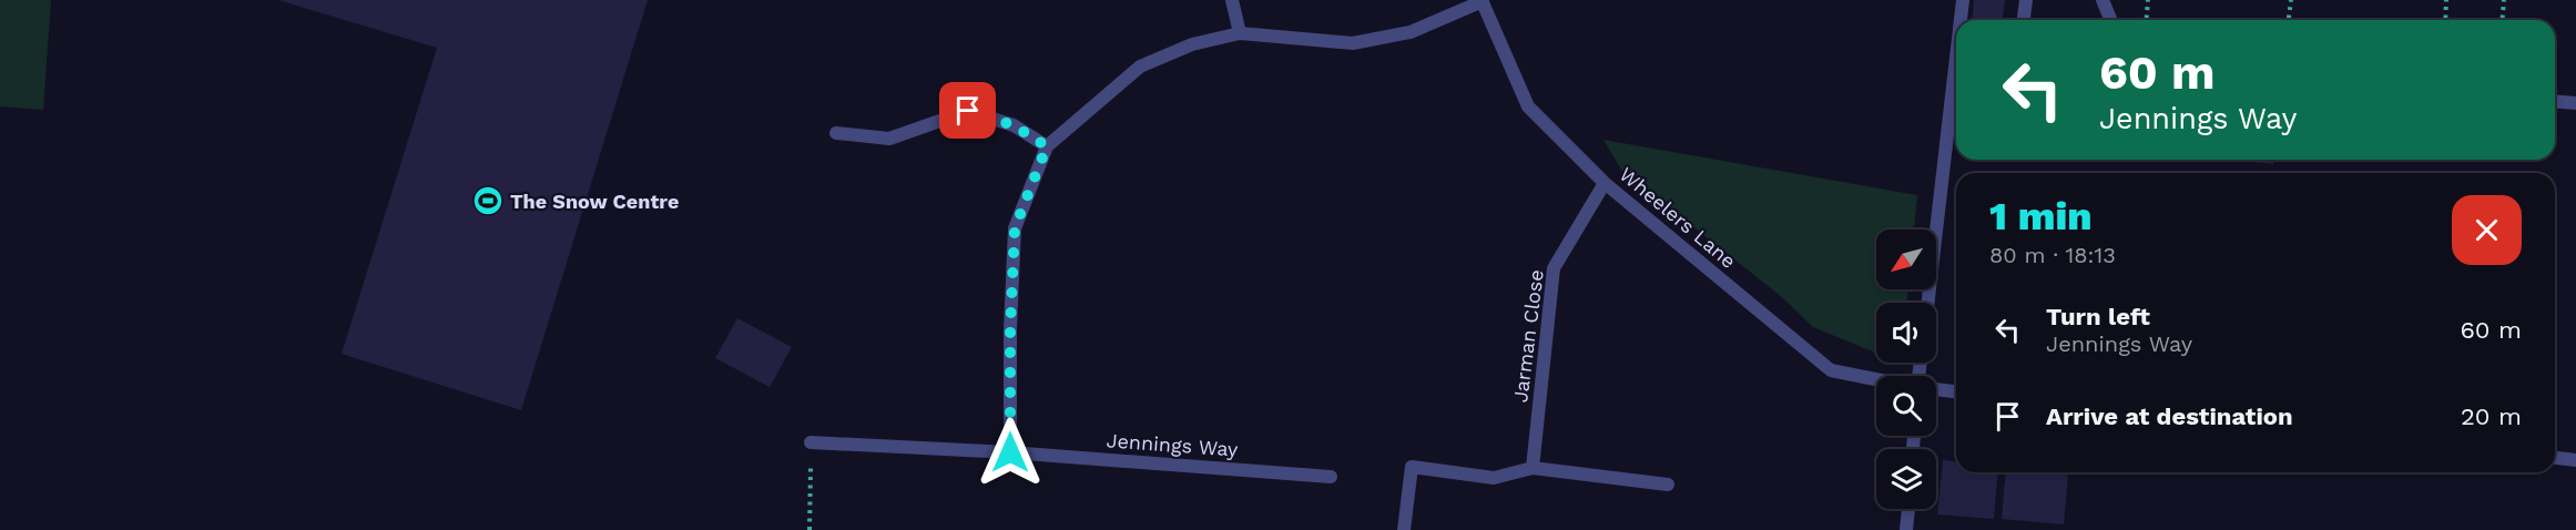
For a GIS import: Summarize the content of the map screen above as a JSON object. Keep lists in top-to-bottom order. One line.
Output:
{"streets":{"street":["Wheelers Lane","Jarman Close","Jennings Way"]},"crossings":[["Wheelers Lane","Jarman Close"]],"places":{"sports":["The Snow Centre"]},"north":"bottom left","page":{"turn":["60 m","Jennings Way"],"heading":["1 min","80 m · 18:13"],"list":[{"name":"Turn left","note":"Jennings Way","value":"60 m"},{"name":"Arrive at destination","value":"20 m"}]}}
